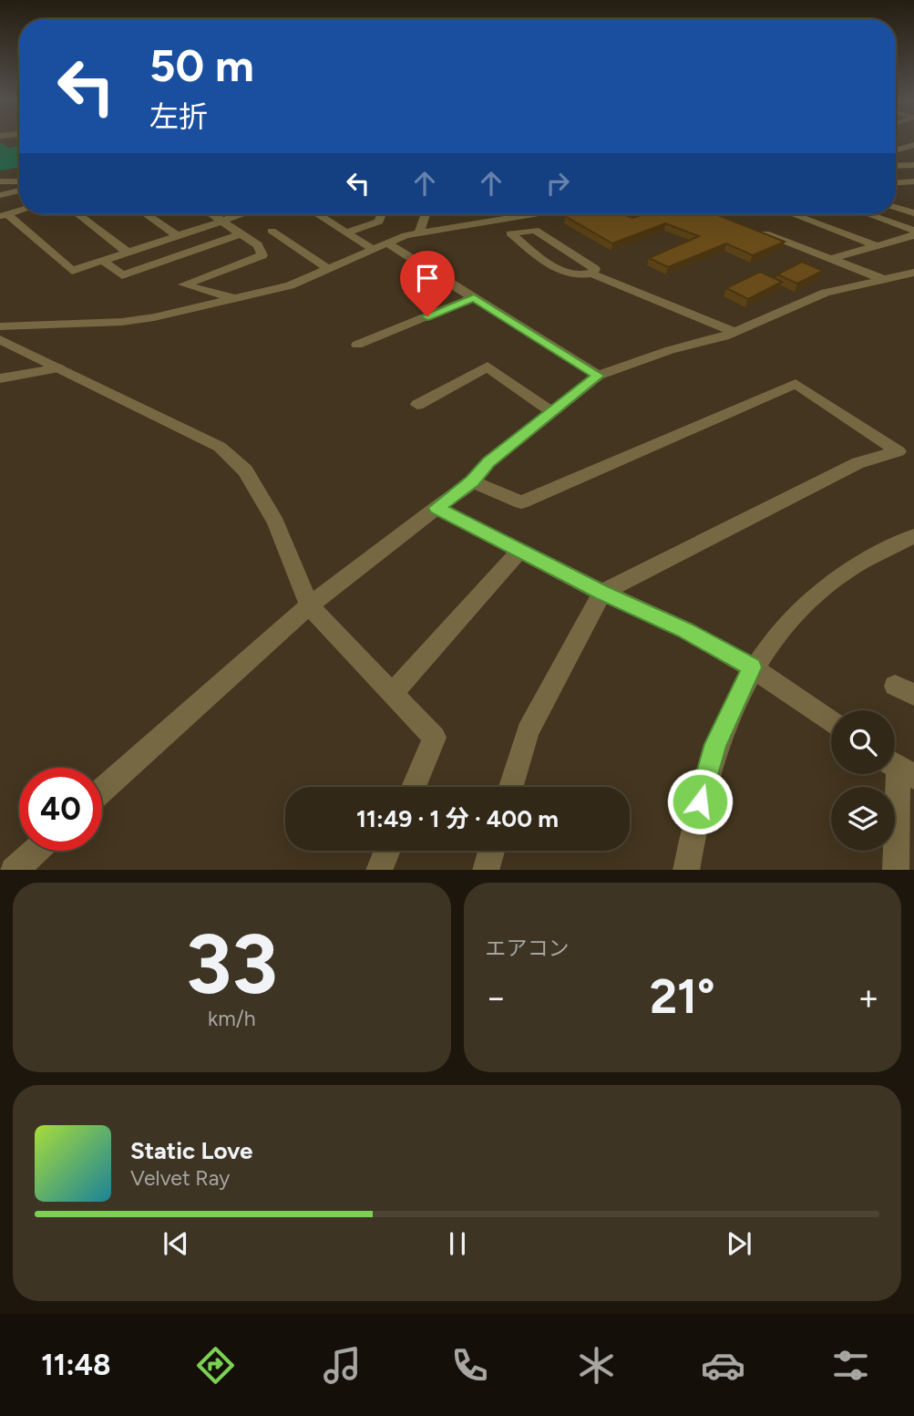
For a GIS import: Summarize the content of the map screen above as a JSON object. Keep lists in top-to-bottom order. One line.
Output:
{"page":{"turn":["50 m","左折"],"limit":"40","trip":"11:49 · 1 分 · 400 m","tile":[["33","km/h"],"エアコン"],"heat":["−","21°","+"],"song":["Static Love","Velvet Ray"],"tabs":"11:48"}}
